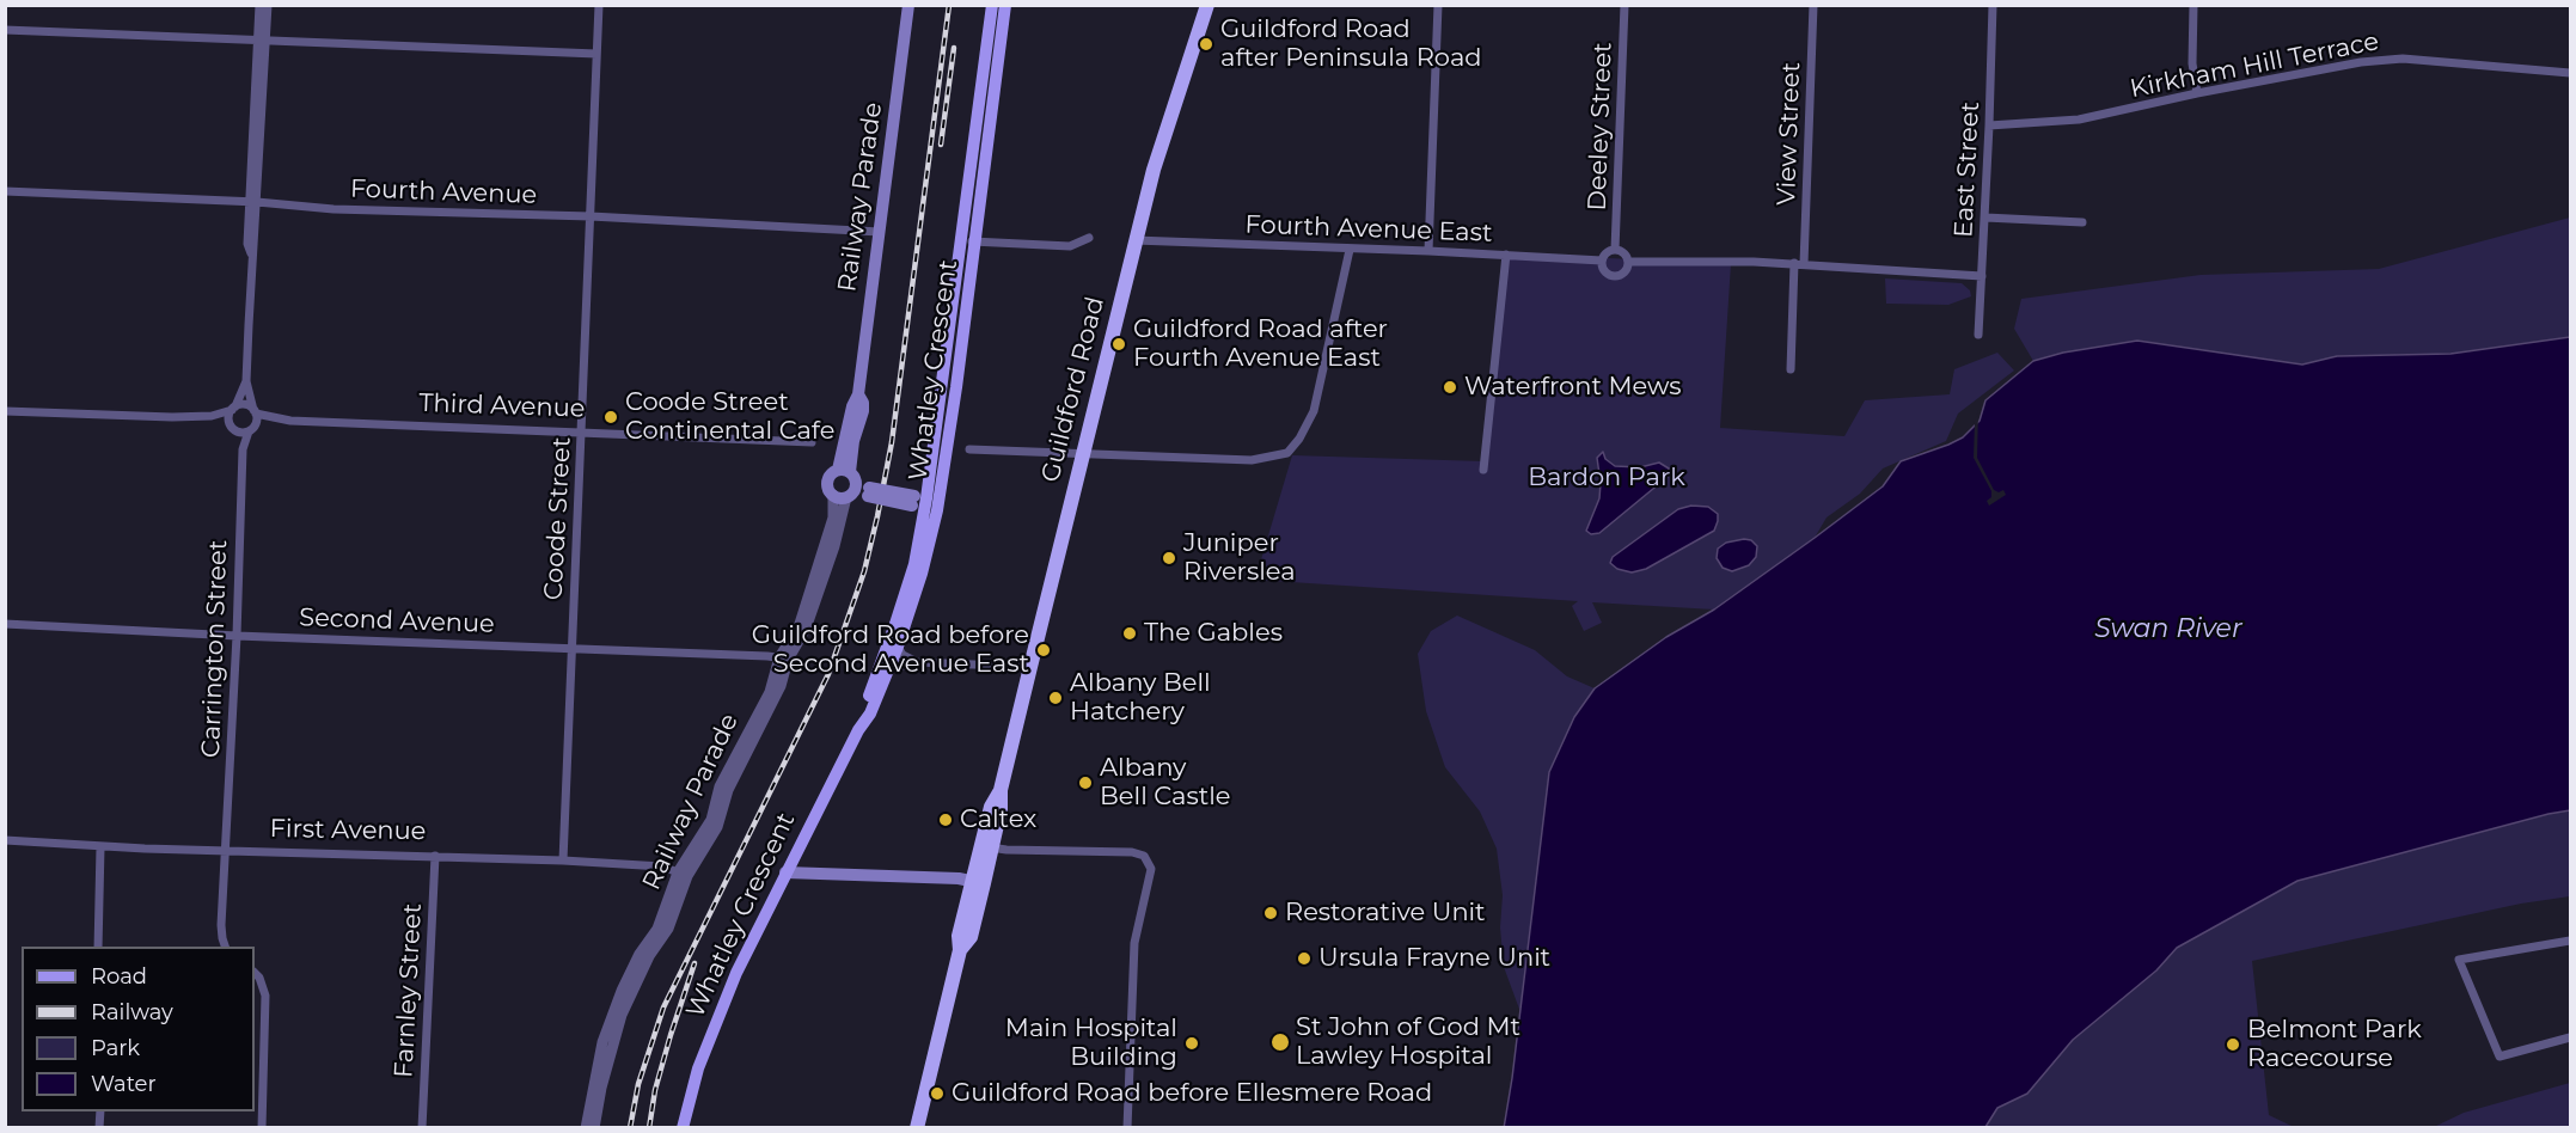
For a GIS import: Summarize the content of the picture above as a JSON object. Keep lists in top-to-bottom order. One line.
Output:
{"streets":{"highway":["Guildford Road"],"main road":["Railway Parade","Whatley Crescent"],"street":["Kirkham Hill Terrace","Deeley Street","View Street","East Street","Fourth Avenue","Fourth Avenue East","Third Avenue","Coode Street","Second Avenue","Carrington Street","First Avenue","Farnley Street"]},"crossings":[["Kirkham Hill Terrace","East Street"],["Deeley Street","Fourth Avenue East"],["Fourth Avenue","Railway Parade"],["Fourth Avenue","Coode Street"],["Railway Parade","Second Avenue"],["Railway Parade","First Avenue"],["Fourth Avenue East","Guildford Road"],["Third Avenue","Coode Street"],["Third Avenue","Carrington Street"],["Coode Street","Second Avenue"],["Coode Street","First Avenue"],["Second Avenue","Carrington Street"],["Carrington Street","First Avenue"],["First Avenue","Farnley Street"]],"water":["Swan River"],"parks":["Bardon Park"],"places":["Guildford Road after Peninsula Road","Guildford Road after Fourth Avenue East","Waterfront Mews","Coode Street Continental Cafe","Juniper Riverslea","The Gables","Guildford Road before Second Avenue East","Albany Bell Hatchery","Albany Bell Castle","Caltex","Restorative Unit","Ursula Frayne Unit","St John of God Mt Lawley Hospital","Main Hospital Building","Belmont Park Racecourse","Guildford Road before Ellesmere Road"],"legend":["Road","Railway","Park","Water"]}
